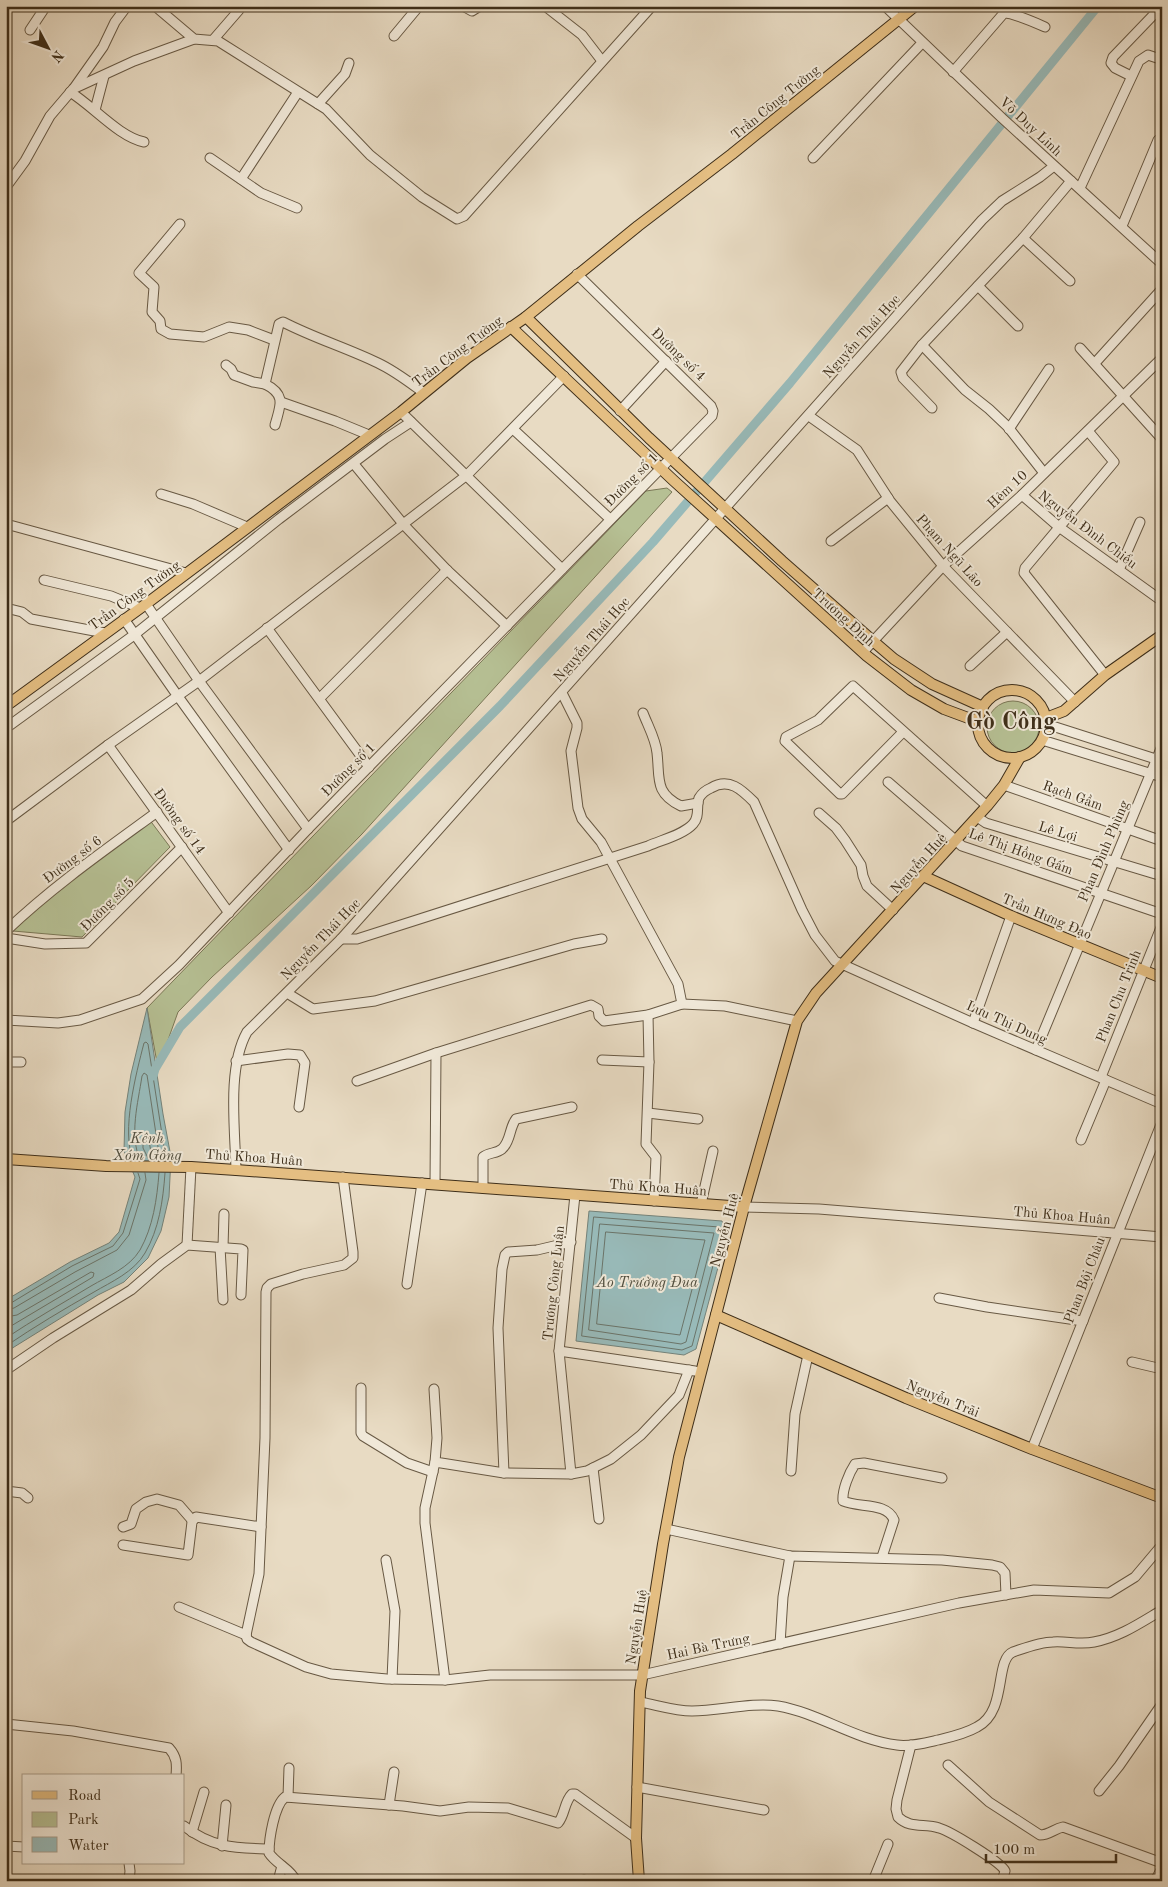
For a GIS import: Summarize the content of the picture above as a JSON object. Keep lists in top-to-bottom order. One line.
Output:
{"streets":{"main road":["Trần Công Tường","Trương Định","Nguyễn Huệ","Trần Hưng Đạo","Thủ Khoa Huân","Nguyễn Trãi"],"street":["Võ Duy Linh","Nguyễn Thái Học","Đường số 4","Đường số 1","Hẻm 10","Nguyễn Đình Chiểu","Phạm Ngũ Lão","Rạch Gầm","Đường số 14","Lê Lợi","Lê Thị Hồng Gấm","Phan Đình Phùng","Đường số 6","Đường số 5","Phan Chu Trinh","Lưu Thị Dung","Phan Bội Châu","Trương Công Luận","Hai Bà Trưng"]},"crossings":[["Trần Công Tường","Võ Duy Linh"],["Trần Công Tường","Đường số 4"],["Võ Duy Linh","Nguyễn Thái Học"],["Nguyễn Thái Học","Phạm Ngũ Lão"],["Nguyễn Thái Học","Trương Định"],["Nguyễn Thái Học","Thủ Khoa Huân"],["Đường số 4","Đường số 1"],["Đường số 4","Trương Định"],["Đường số 1","Trương Định"],["Đường số 1","Đường số 14"],["Hẻm 10","Nguyễn Đình Chiểu"],["Hẻm 10","Phạm Ngũ Lão"],["Hẻm 10","Trương Định"],["Trương Định","Nguyễn Huệ"],["Rạch Gầm","Phan Đình Phùng"],["Rạch Gầm","Nguyễn Huệ"],["Đường số 14","Đường số 6"],["Đường số 14","Đường số 5"],["Lê Lợi","Phan Đình Phùng"],["Lê Lợi","Nguyễn Huệ"],["Lê Thị Hồng Gấm","Phan Đình Phùng"],["Lê Thị Hồng Gấm","Nguyễn Huệ"],["Phan Đình Phùng","Trần Hưng Đạo"],["Phan Đình Phùng","Lưu Thị Dung"],["Nguyễn Huệ","Trần Hưng Đạo"],["Nguyễn Huệ","Lưu Thị Dung"],["Nguyễn Huệ","Thủ Khoa Huân"],["Nguyễn Huệ","Trương Công Luận"],["Nguyễn Huệ","Nguyễn Trãi"],["Nguyễn Huệ","Hai Bà Trưng"],["Trần Hưng Đạo","Phan Chu Trinh"],["Phan Chu Trinh","Lưu Thị Dung"],["Thủ Khoa Huân","Phan Bội Châu"],["Thủ Khoa Huân","Trương Công Luận"],["Phan Bội Châu","Nguyễn Trãi"]],"districts":["Gò Công"],"water":["Kênh Xóm Gồng","Ao Trường Đua"],"legend":["Road","Park","Water"],"scale_bar":"100 m","north":"bottom right"}
